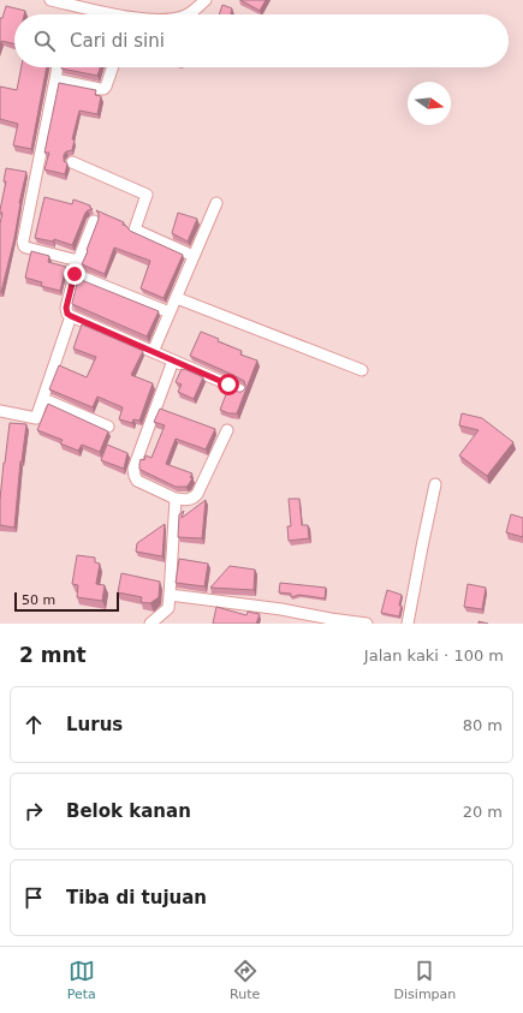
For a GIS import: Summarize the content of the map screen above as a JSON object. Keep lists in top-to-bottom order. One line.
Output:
{"scale_bar":"50 m","north":"right","page":{"search":"Cari di sini","scale":"50 m","heading":["2 mnt","Jalan kaki · 100 m"],"list":[["Lurus","80 m"],["Belok kanan","20 m"],"Tiba di tujuan"],"nav":["Peta","Rute","Disimpan"]}}
